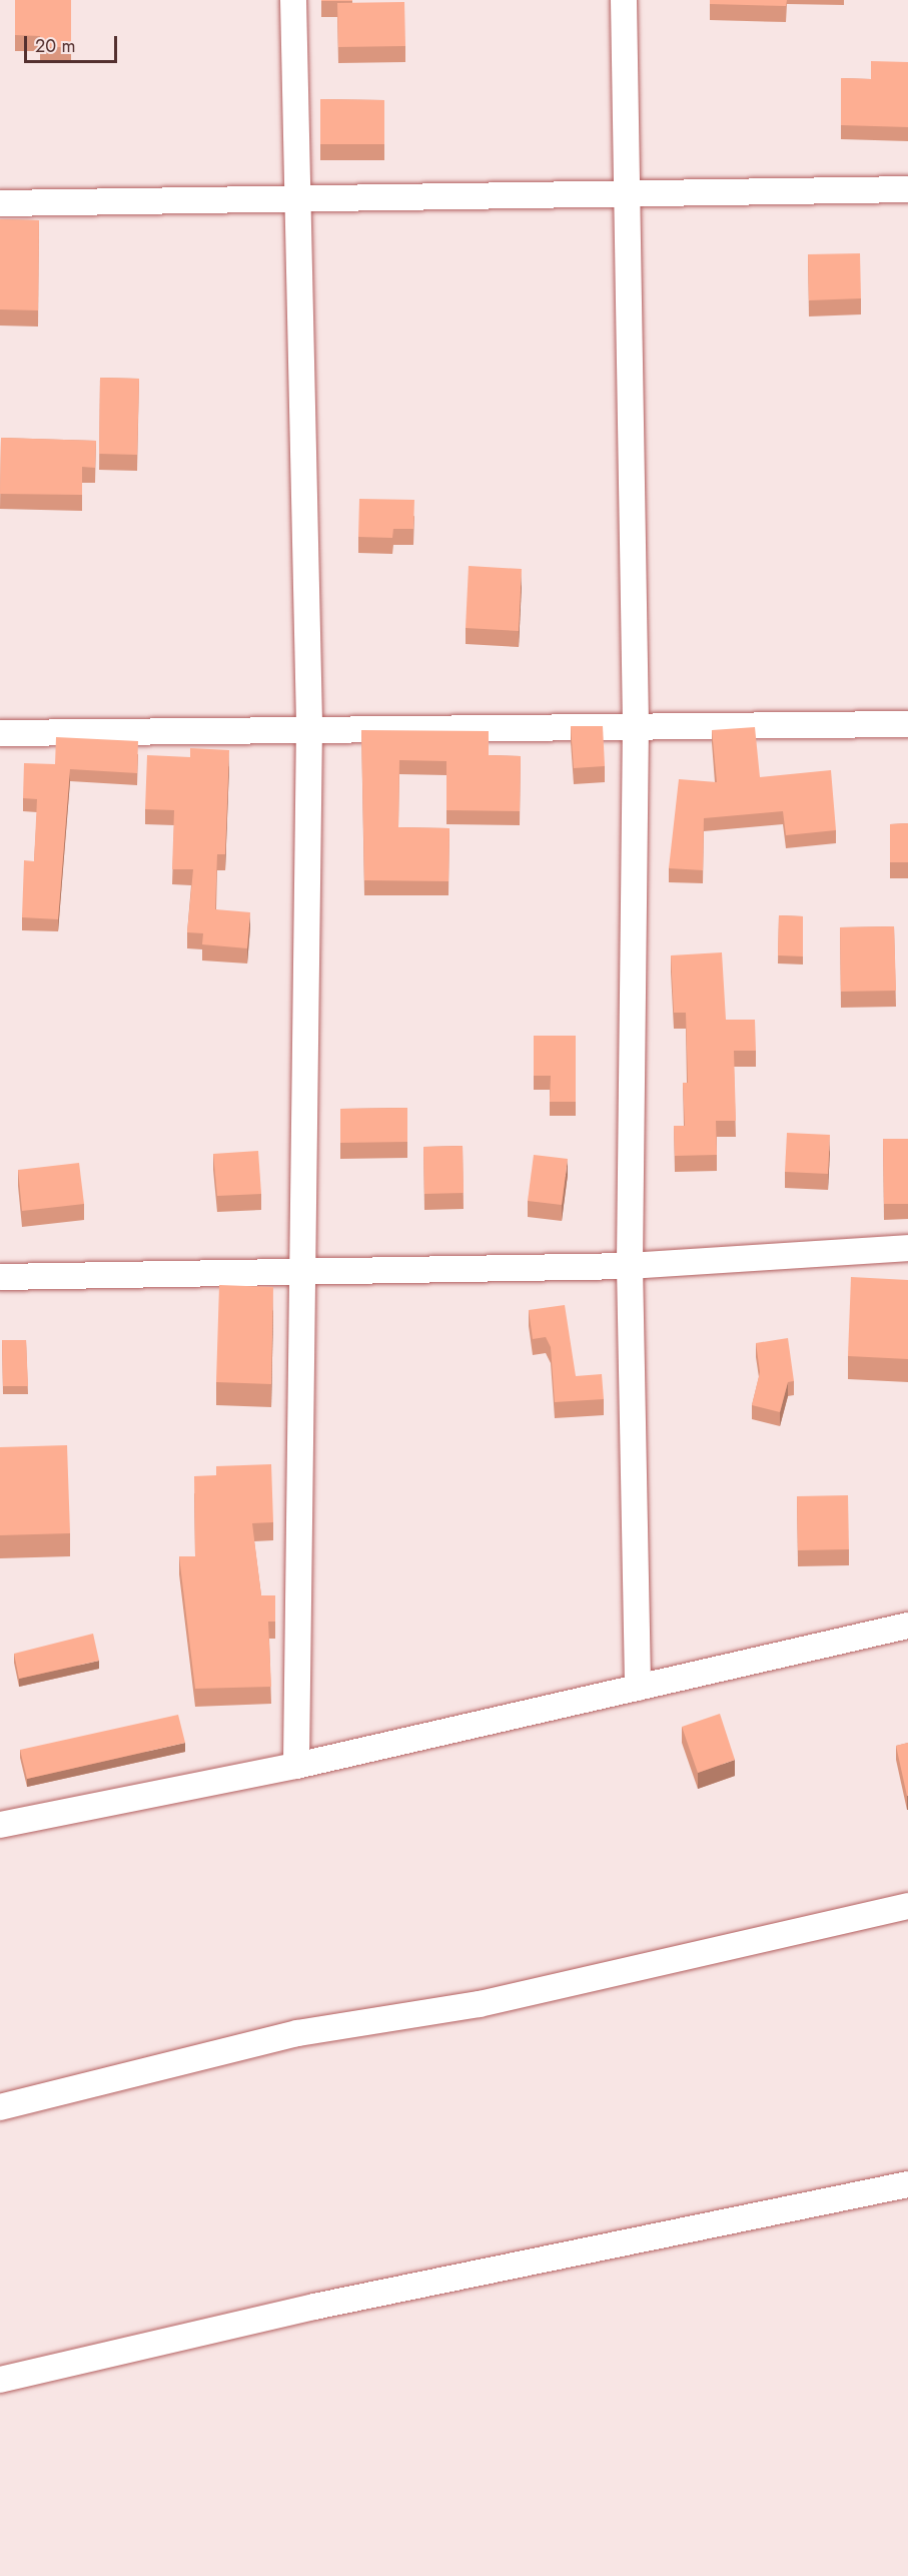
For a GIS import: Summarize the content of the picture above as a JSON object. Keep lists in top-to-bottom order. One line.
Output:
{"scale_bar":"20 m"}
